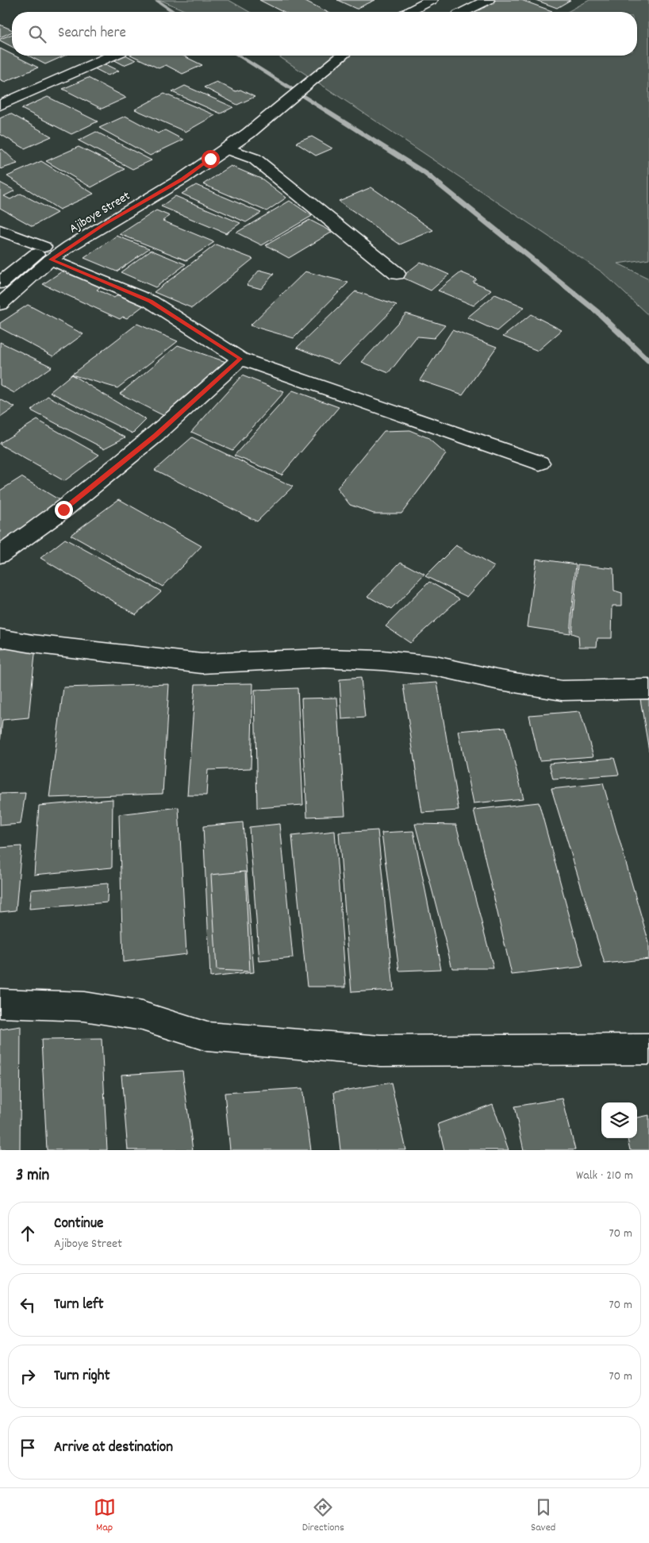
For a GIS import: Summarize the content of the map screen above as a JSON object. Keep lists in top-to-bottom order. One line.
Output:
{"streets":{"street":["Ajiboye Street"]},"page":{"search":"Search here","heading":["3 min","Walk · 210 m"],"list":[["Continue","Ajiboye Street","70 m"],["Turn left","70 m"],["Turn right","70 m"],"Arrive at destination"],"nav":["Map","Directions","Saved"]}}
